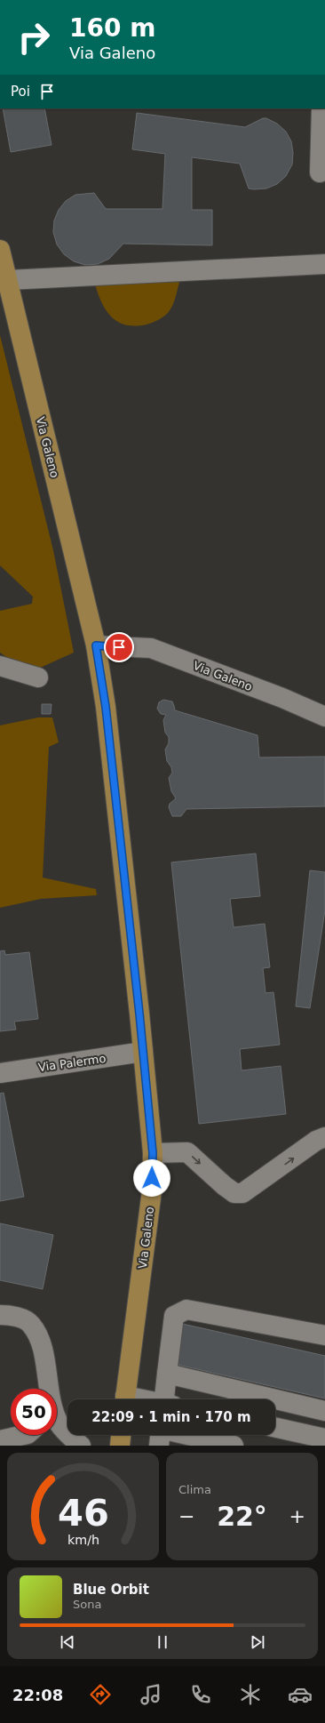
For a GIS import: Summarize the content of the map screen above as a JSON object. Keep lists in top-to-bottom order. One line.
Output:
{"streets":{"main road":["Via Galeno"],"street":["Via Palermo"]},"crossings":[["Via Galeno","Via Palermo"]],"page":{"turn":["160 m","Via Galeno"],"then":"Poi","limit":"50","trip":"22:09 · 1 min · 170 m","tile":"Clima","heat":["−","22°","+"],"song":["Blue Orbit","Sona"],"tabs":"22:08","gauge":["46","km/h"]}}
